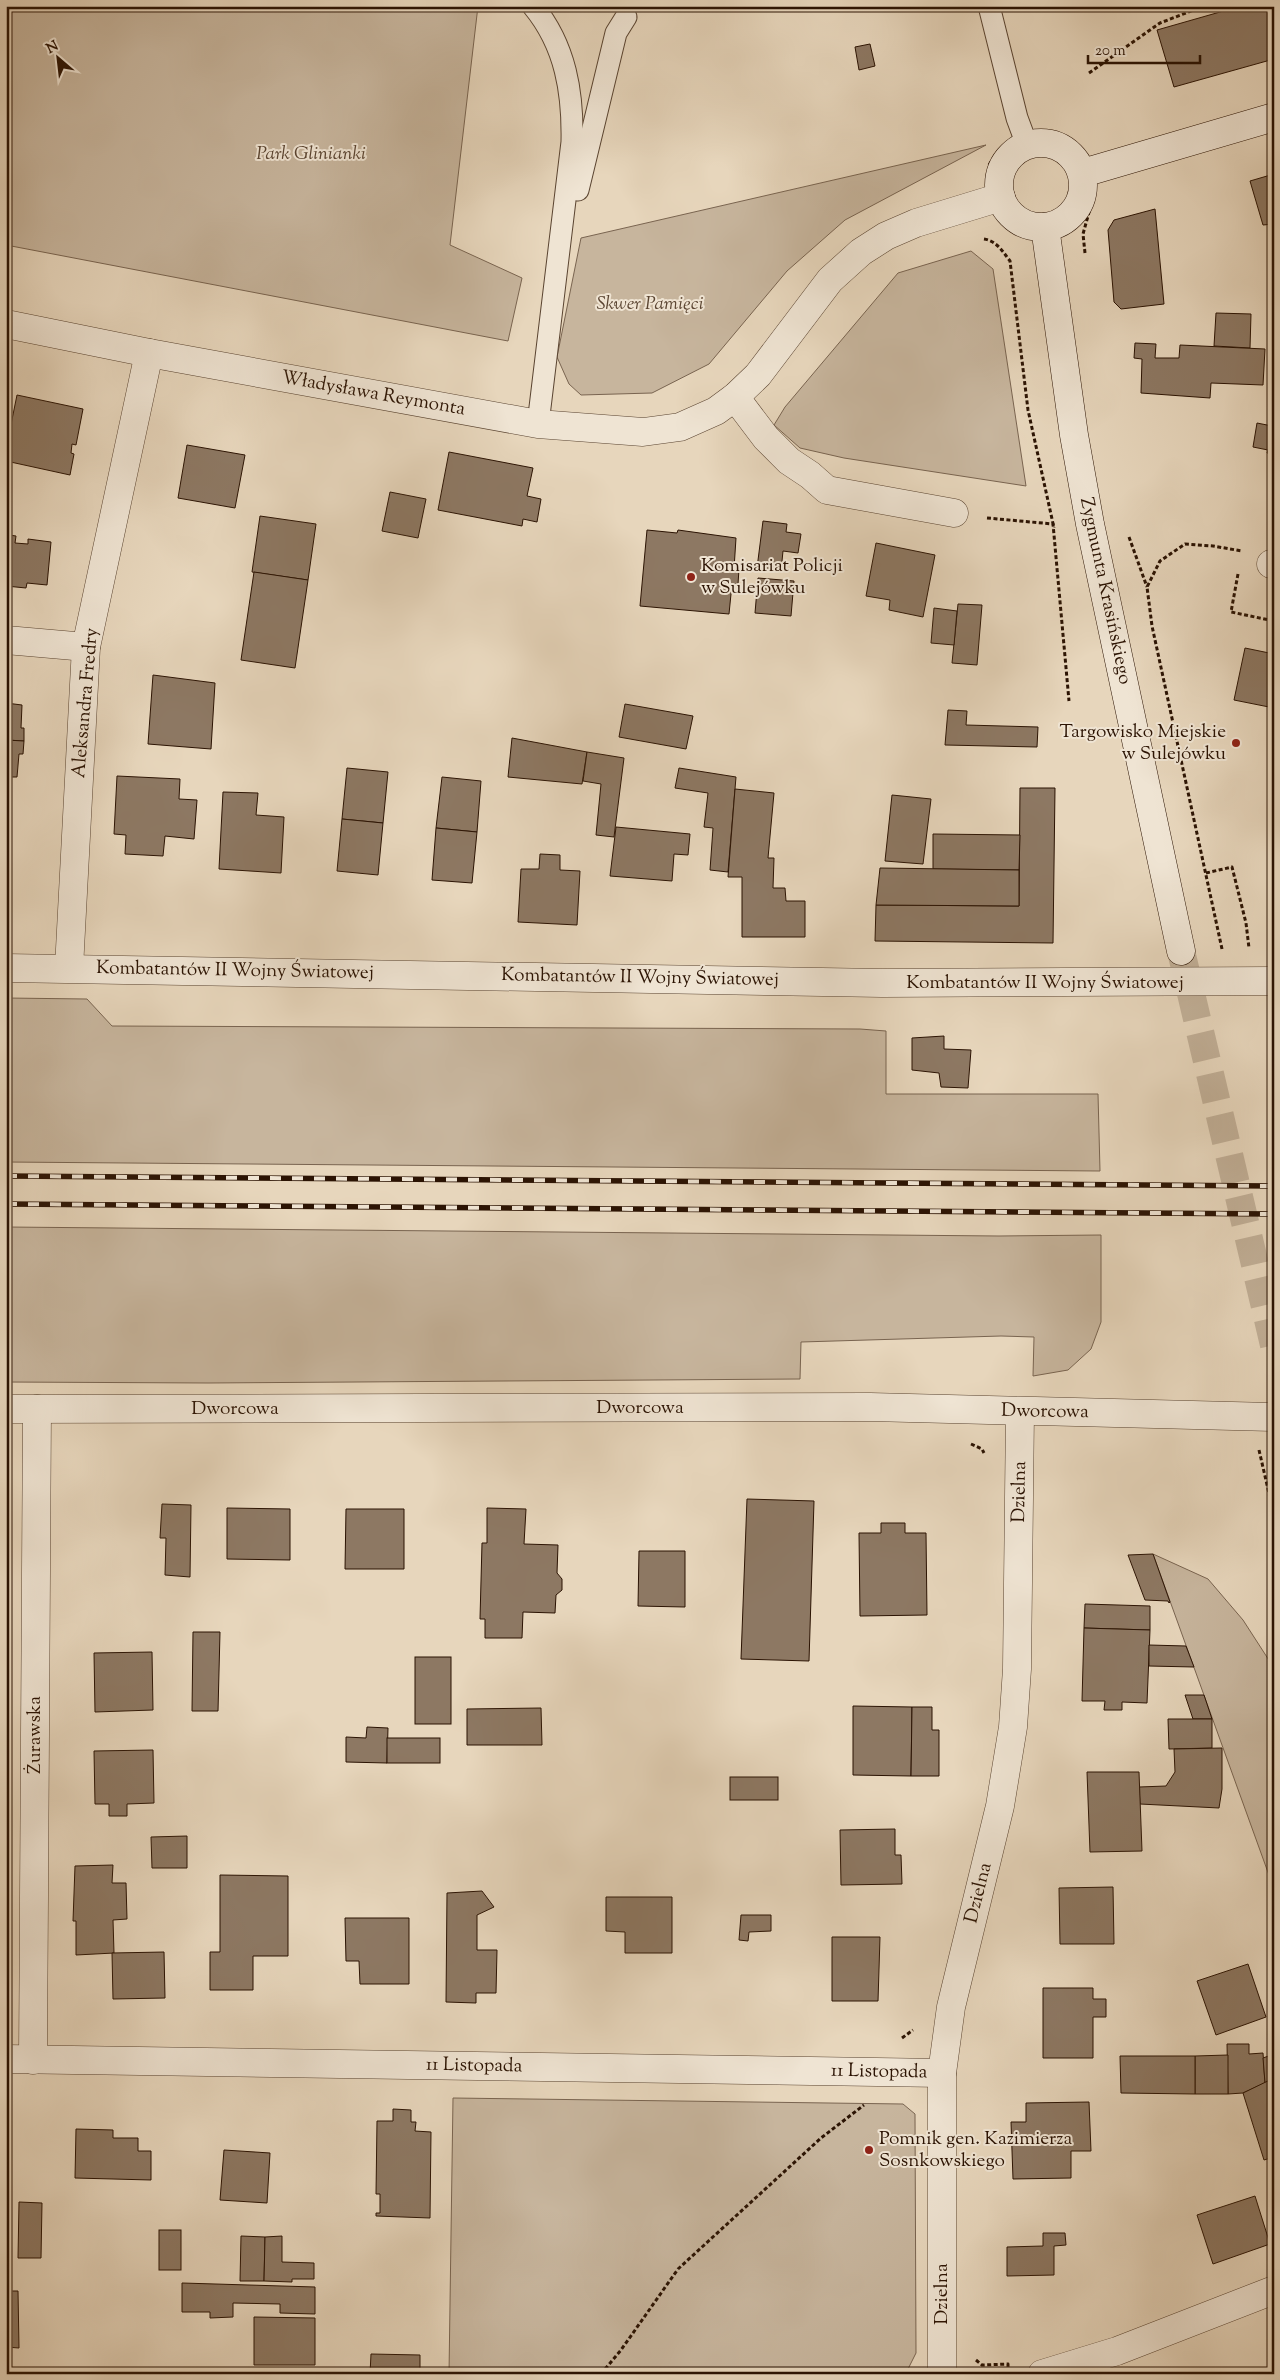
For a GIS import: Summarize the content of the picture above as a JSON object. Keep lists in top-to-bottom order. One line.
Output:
{"streets":{"street":["Władysława Reymonta","Zygmunta Krasińskiego","Aleksandra Fredry","Kombatantów II Wojny Światowej","Dworcowa","Dzielna","Żurawska","11 Listopada"]},"crossings":[["Władysława Reymonta","Zygmunta Krasińskiego"],["Władysława Reymonta","Aleksandra Fredry"],["Aleksandra Fredry","Kombatantów II Wojny Światowej"],["Dworcowa","Dzielna"],["Dworcowa","Żurawska"],["Dzielna","11 Listopada"],["Żurawska","11 Listopada"]],"parks":["Park Glinianki","Skwer Pamięci"],"places":["Komisariat Policji w Sulejówku","Targowisko Miejskie w Sulejówku","Pomnik gen. Kazimierza Sosnkowskiego"],"scale_bar":"20 m","north":"top left"}
